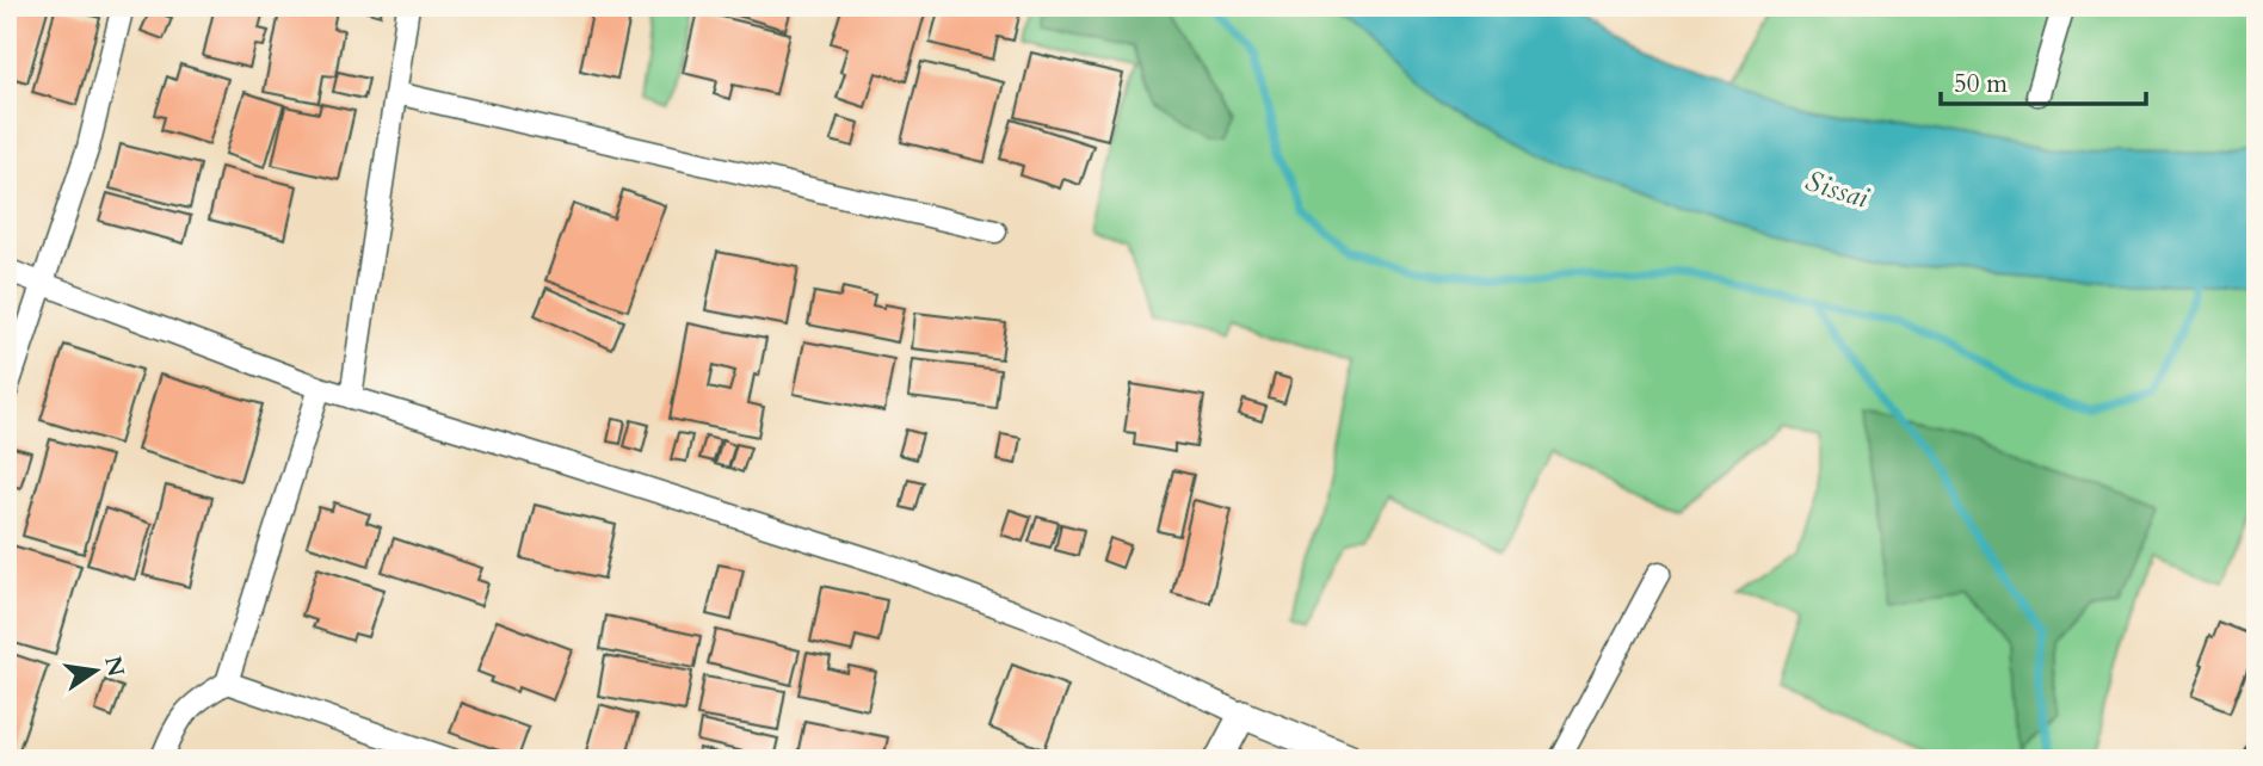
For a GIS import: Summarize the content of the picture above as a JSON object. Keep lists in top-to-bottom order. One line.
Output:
{"water":["Sissai"],"scale_bar":"50 m","north":"right"}
